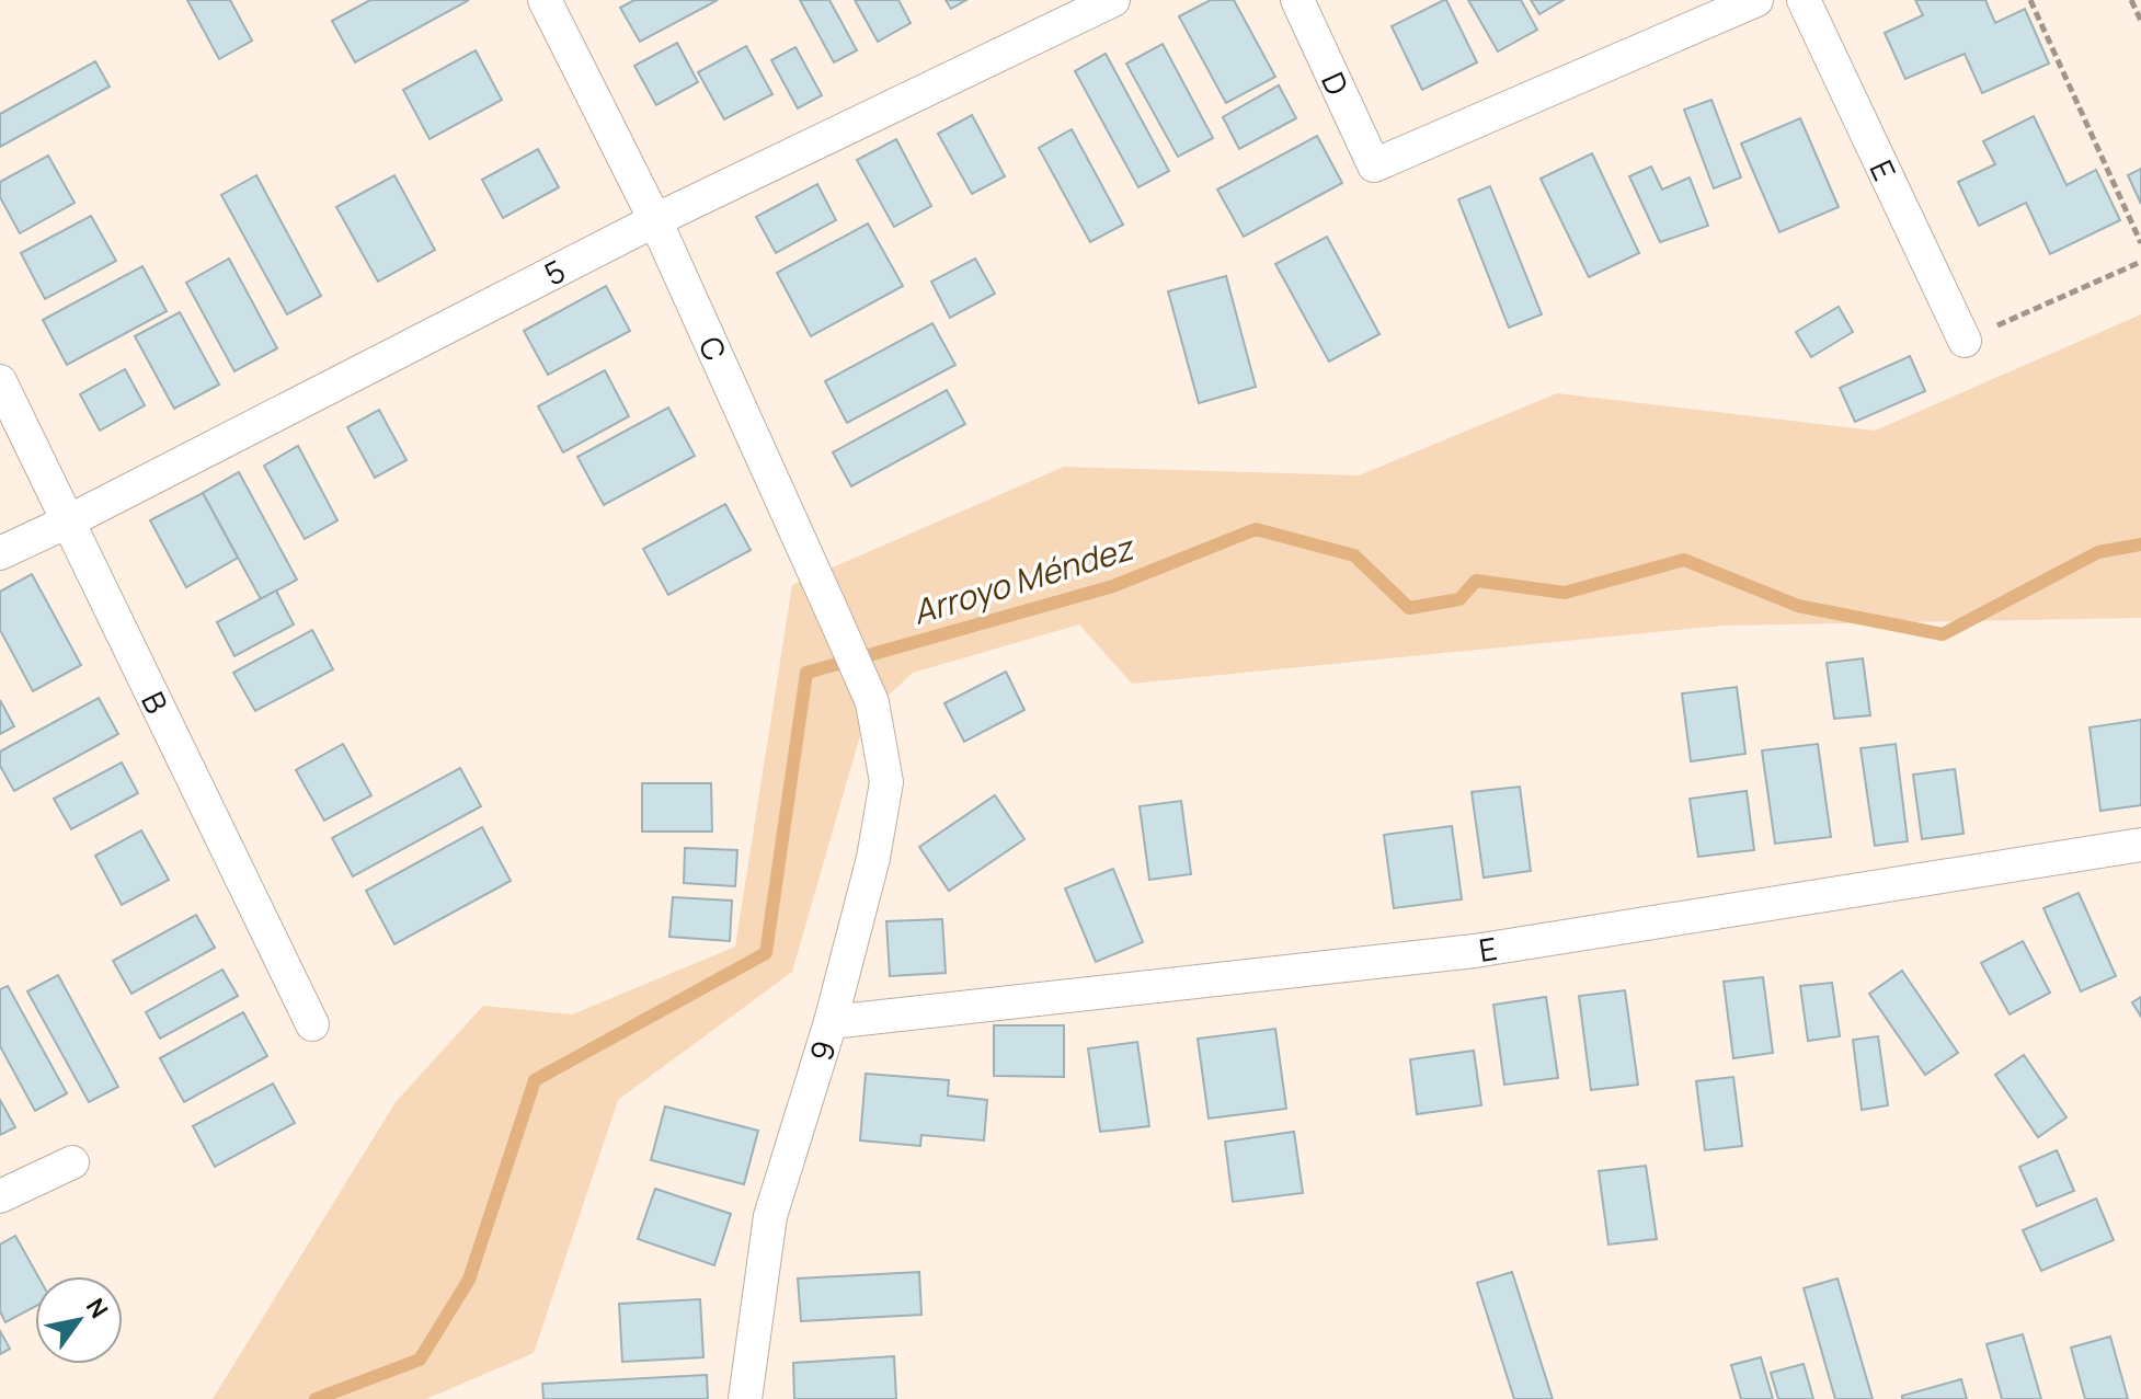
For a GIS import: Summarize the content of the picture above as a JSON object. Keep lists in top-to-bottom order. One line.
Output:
{"streets":{"street":["D","E","5","C","B","9"]},"crossings":[["E","9"],["5","C"],["5","B"],["C","9"]],"water":["Arroyo Méndez"],"north":"top right"}
